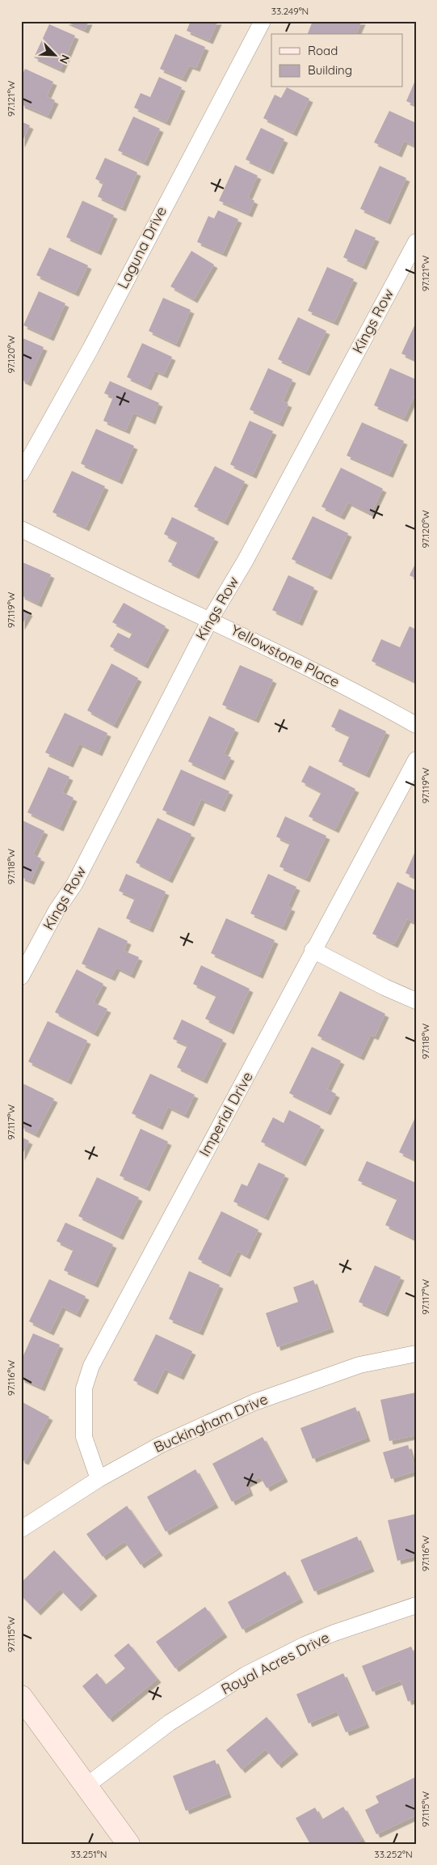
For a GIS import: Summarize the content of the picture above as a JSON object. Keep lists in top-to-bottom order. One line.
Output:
{"streets":{"street":["Laguna Drive","Kings Row","Yellowstone Place","Imperial Drive","Buckingham Drive","Royal Acres Drive"]},"crossings":[["Kings Row","Yellowstone Place"],["Imperial Drive","Buckingham Drive"]],"legend":["Road","Building"],"north":"bottom right","coordinates":["33.249°N","97.121°W","97.120°W","97.119°W","97.118°W","97.117°W","97.116°W","97.115°W","33.251°N","33.252°N"]}
